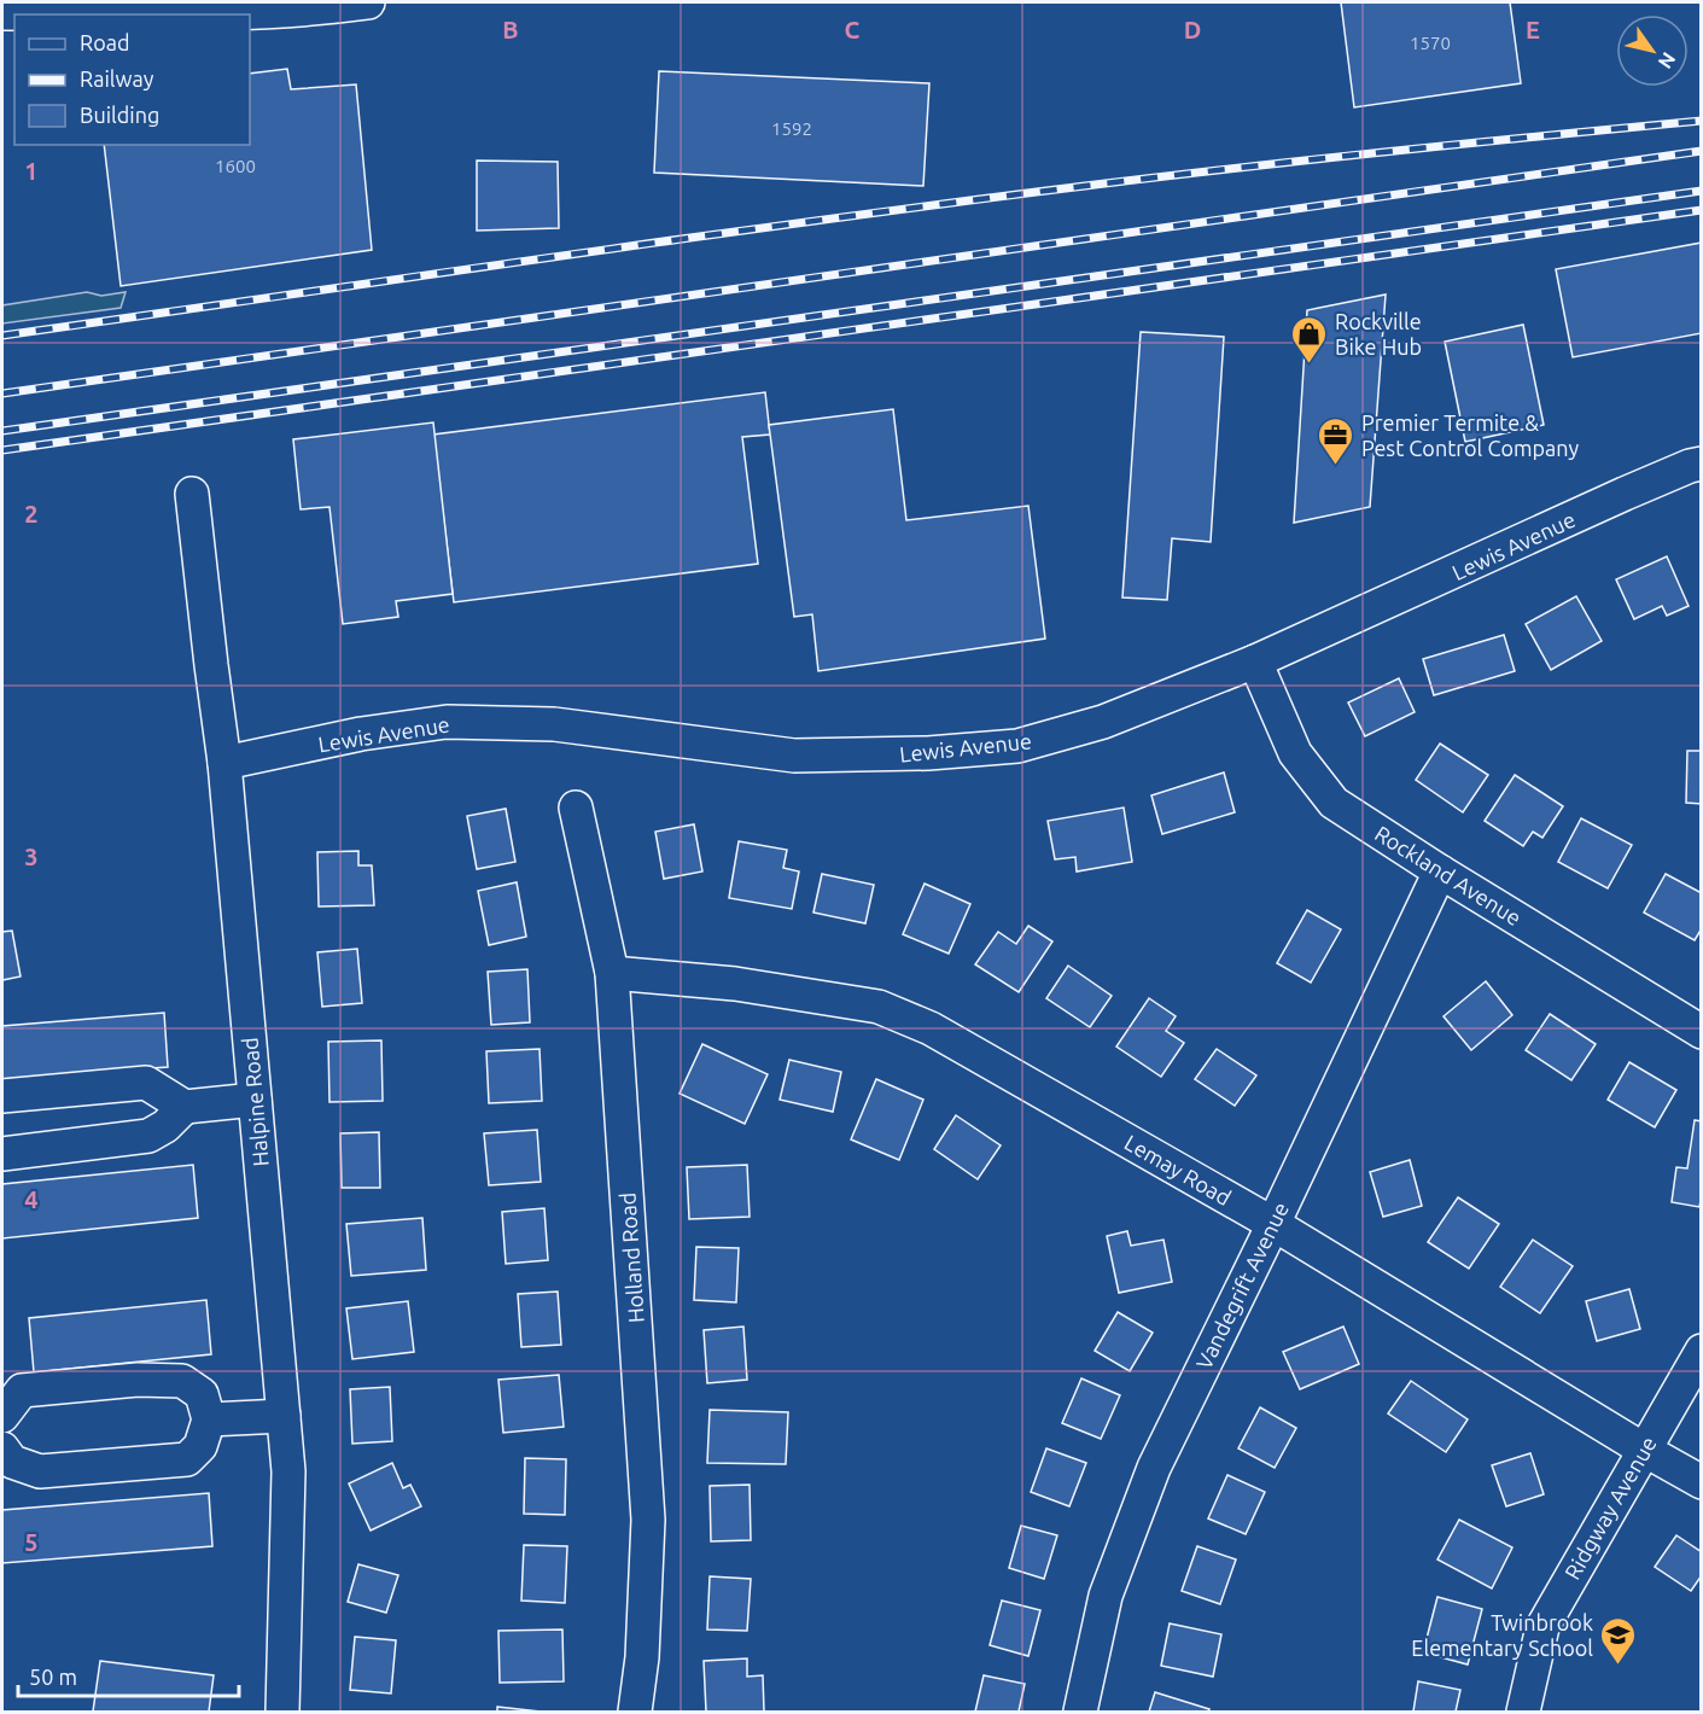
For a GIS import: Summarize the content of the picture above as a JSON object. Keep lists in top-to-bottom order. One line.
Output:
{"streets":{"street":["Lewis Avenue","Rockland Avenue","Halpine Road","Lemay Road","Holland Road","Vandegrift Avenue","Ridgway Avenue"]},"crossings":[["Lewis Avenue","Rockland Avenue"],["Lewis Avenue","Halpine Road"],["Rockland Avenue","Vandegrift Avenue"],["Lemay Road","Holland Road"],["Lemay Road","Vandegrift Avenue"],["Lemay Road","Ridgway Avenue"]],"places":{"shop":["Rockville Bike Hub"],"office":["Premier Termite & Pest Control Company"],"school or university":["Twinbrook Elementary School"]},"house_numbers":["1570","1592","1600"],"legend":["Road","Railway","Building"],"scale_bar":"50 m","north":"bottom right","grid":{"columns":["B","C","D","E"],"rows":["1","2","3","4","5"]}}
